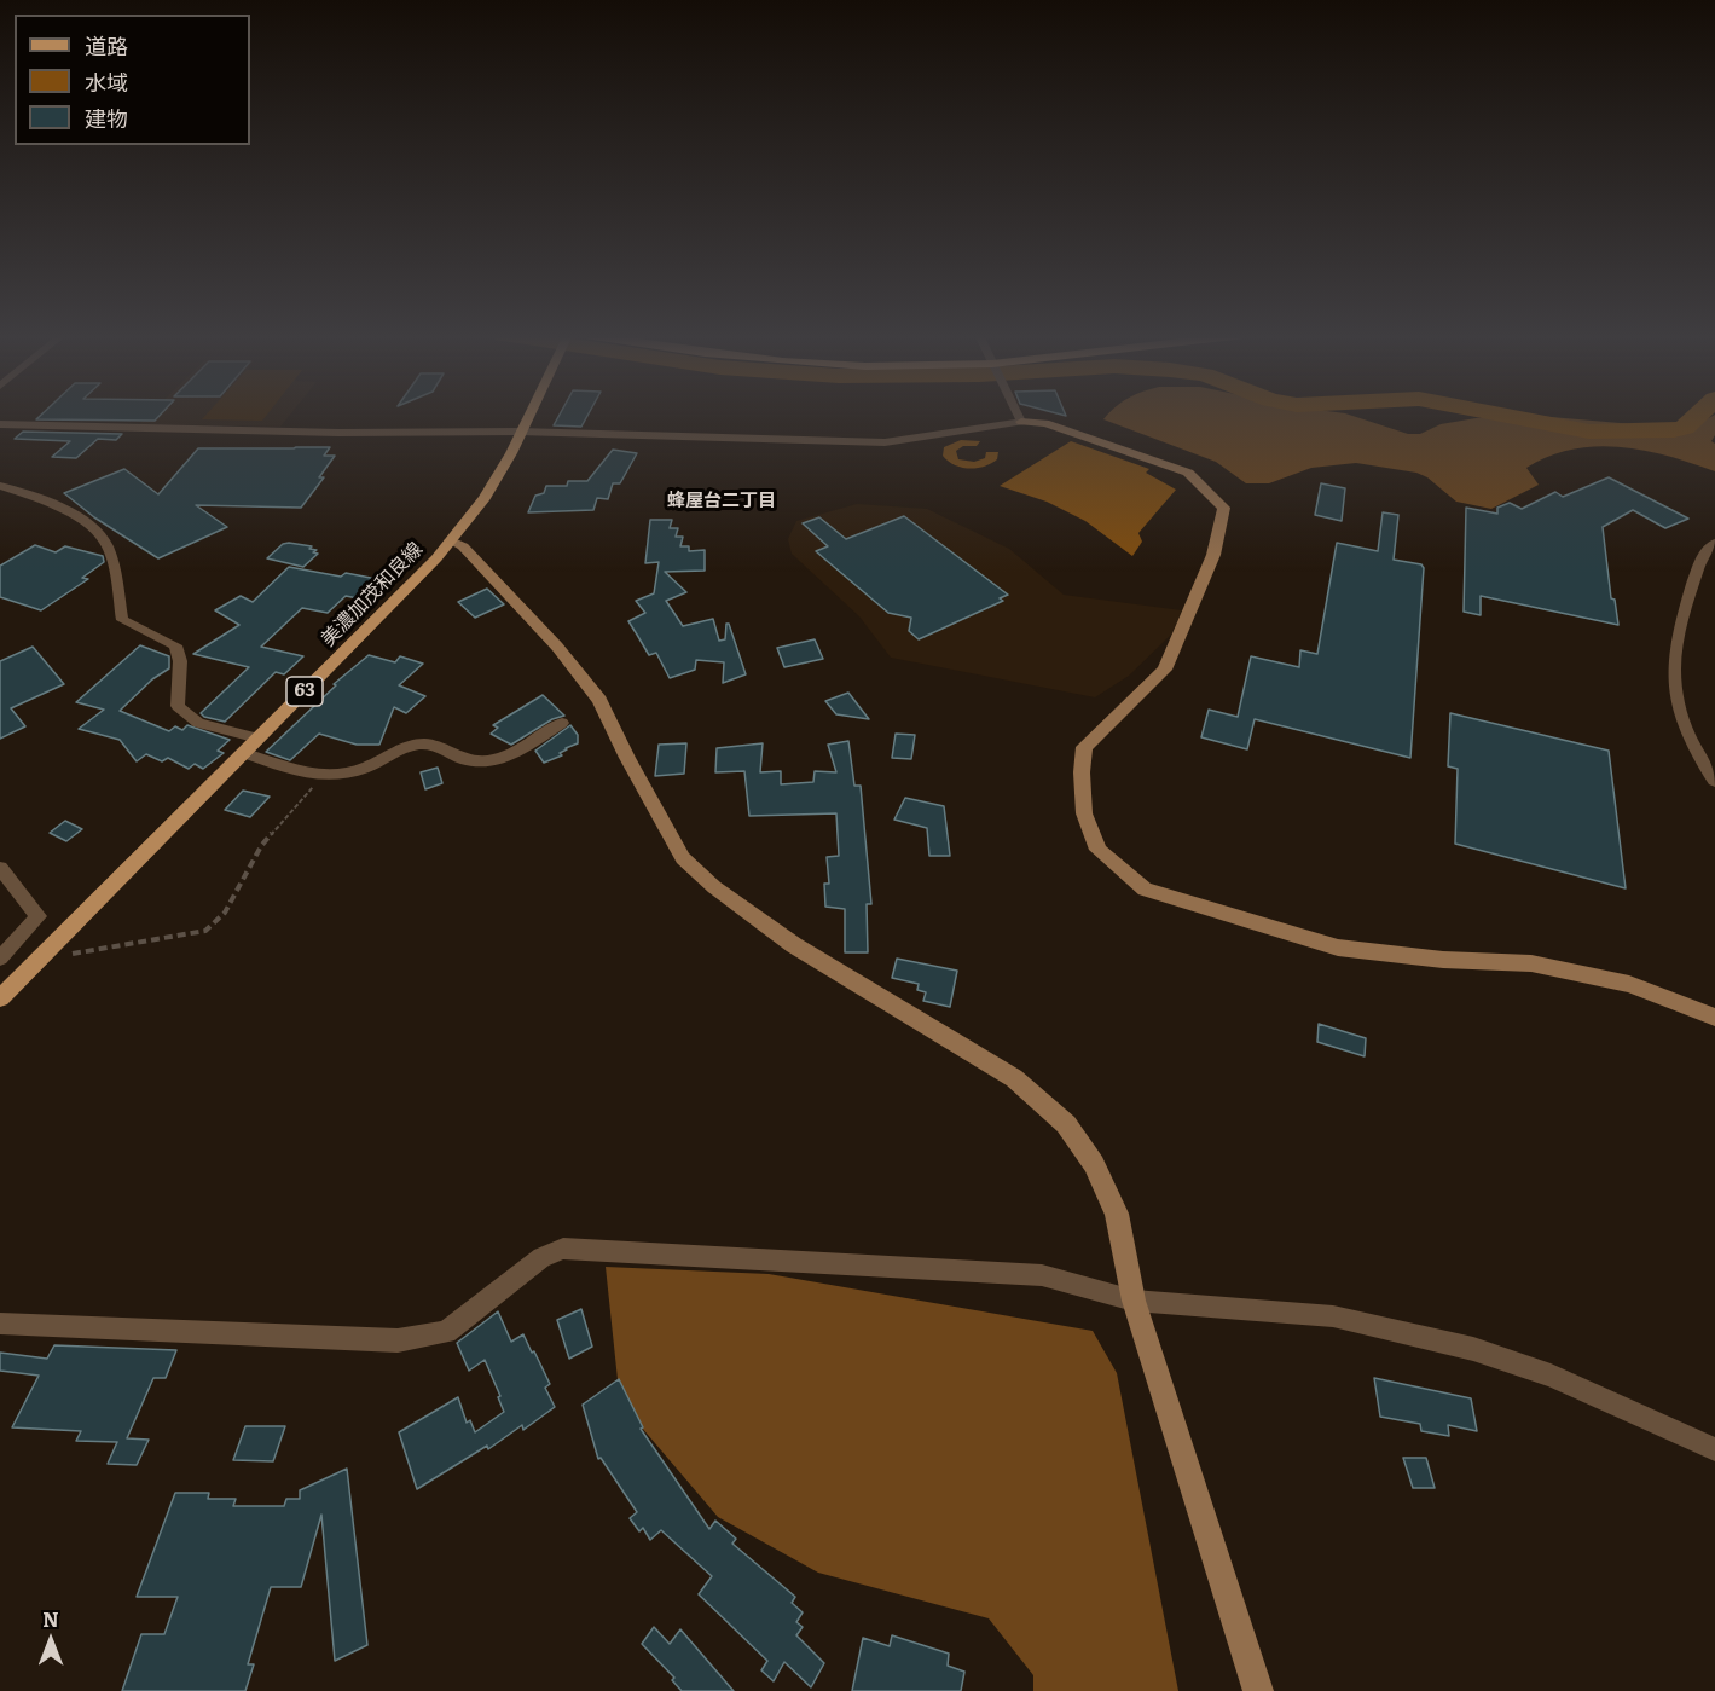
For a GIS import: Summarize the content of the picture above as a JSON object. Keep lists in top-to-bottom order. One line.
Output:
{"streets":{"main road":["美濃加茂和良線","63"]},"districts":["蜂屋台二丁目"],"legend":["道路","水域","建物"],"north":"top"}
